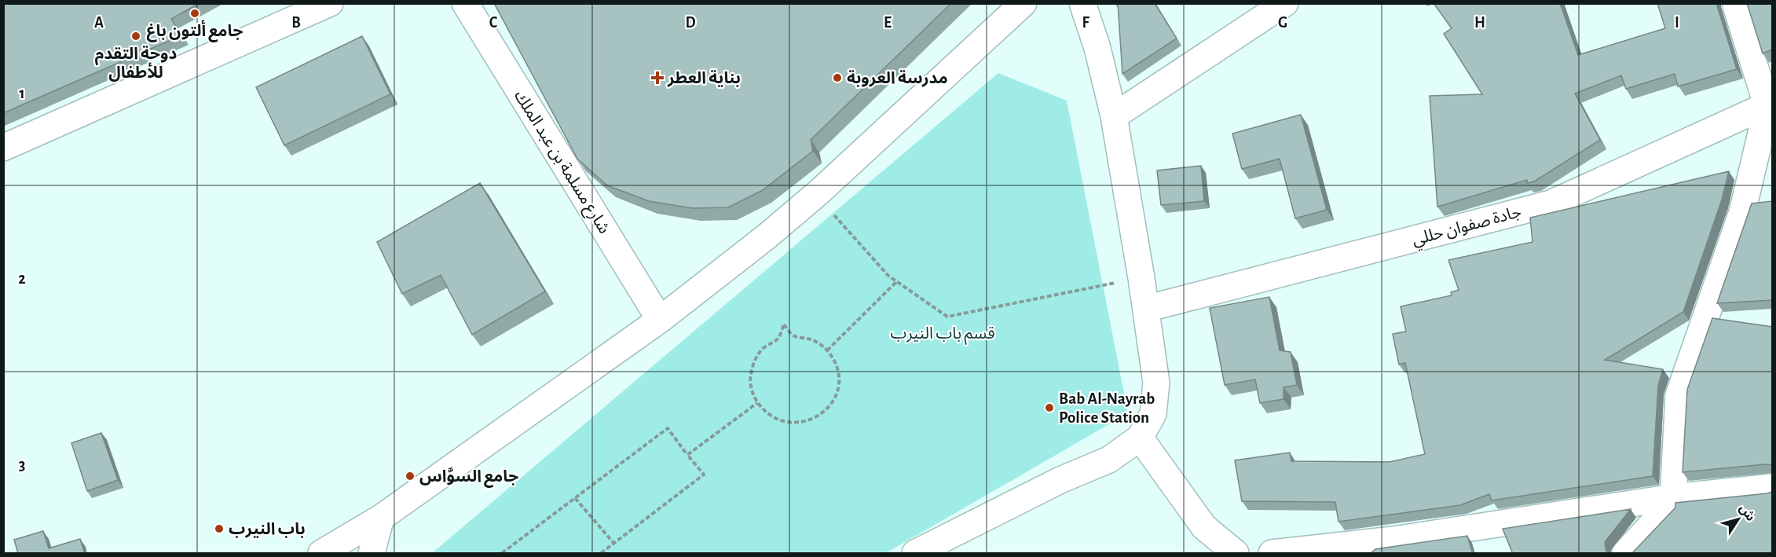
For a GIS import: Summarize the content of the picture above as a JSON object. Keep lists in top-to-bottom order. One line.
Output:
{"streets":{"street":["شارع مسلمة بن عبد الملك","جادة صفوان حللي"]},"parks":["قسم باب النيرب"],"places":{"other":["جامع ألتون باغ","دوحة التقدم للأطفال","مدرسة العروبة","Bab Al-Nayrab Police Station","جامع السوَّاس","باب النيرب"],"health":["بناية العطر"]},"north":"top right","grid":{"columns":["A","B","C","D","E","F","G","H","I"],"rows":["1","2","3"]}}
